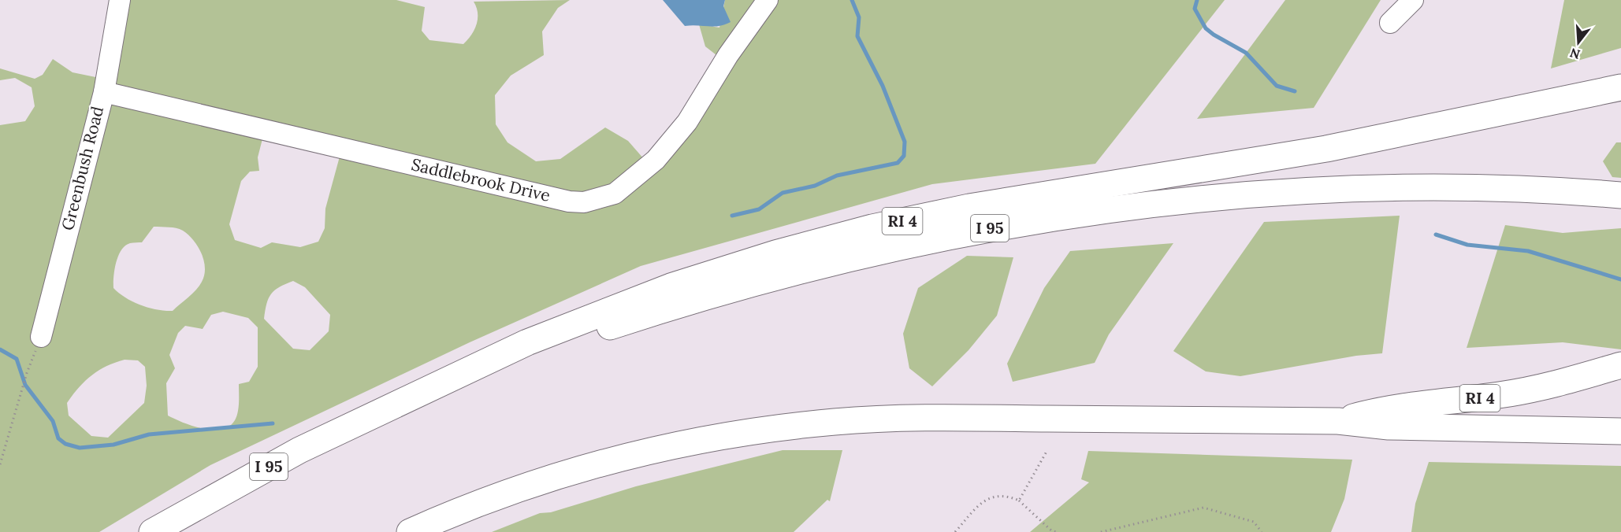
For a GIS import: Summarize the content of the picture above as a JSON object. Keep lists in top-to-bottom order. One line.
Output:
{"streets":{"highway":["RI 4","I 95"],"street":["Greenbush Road","Saddlebrook Drive"]},"crossings":[["Greenbush Road","Saddlebrook Drive"],["RI 4","I 95"]],"north":"bottom"}
